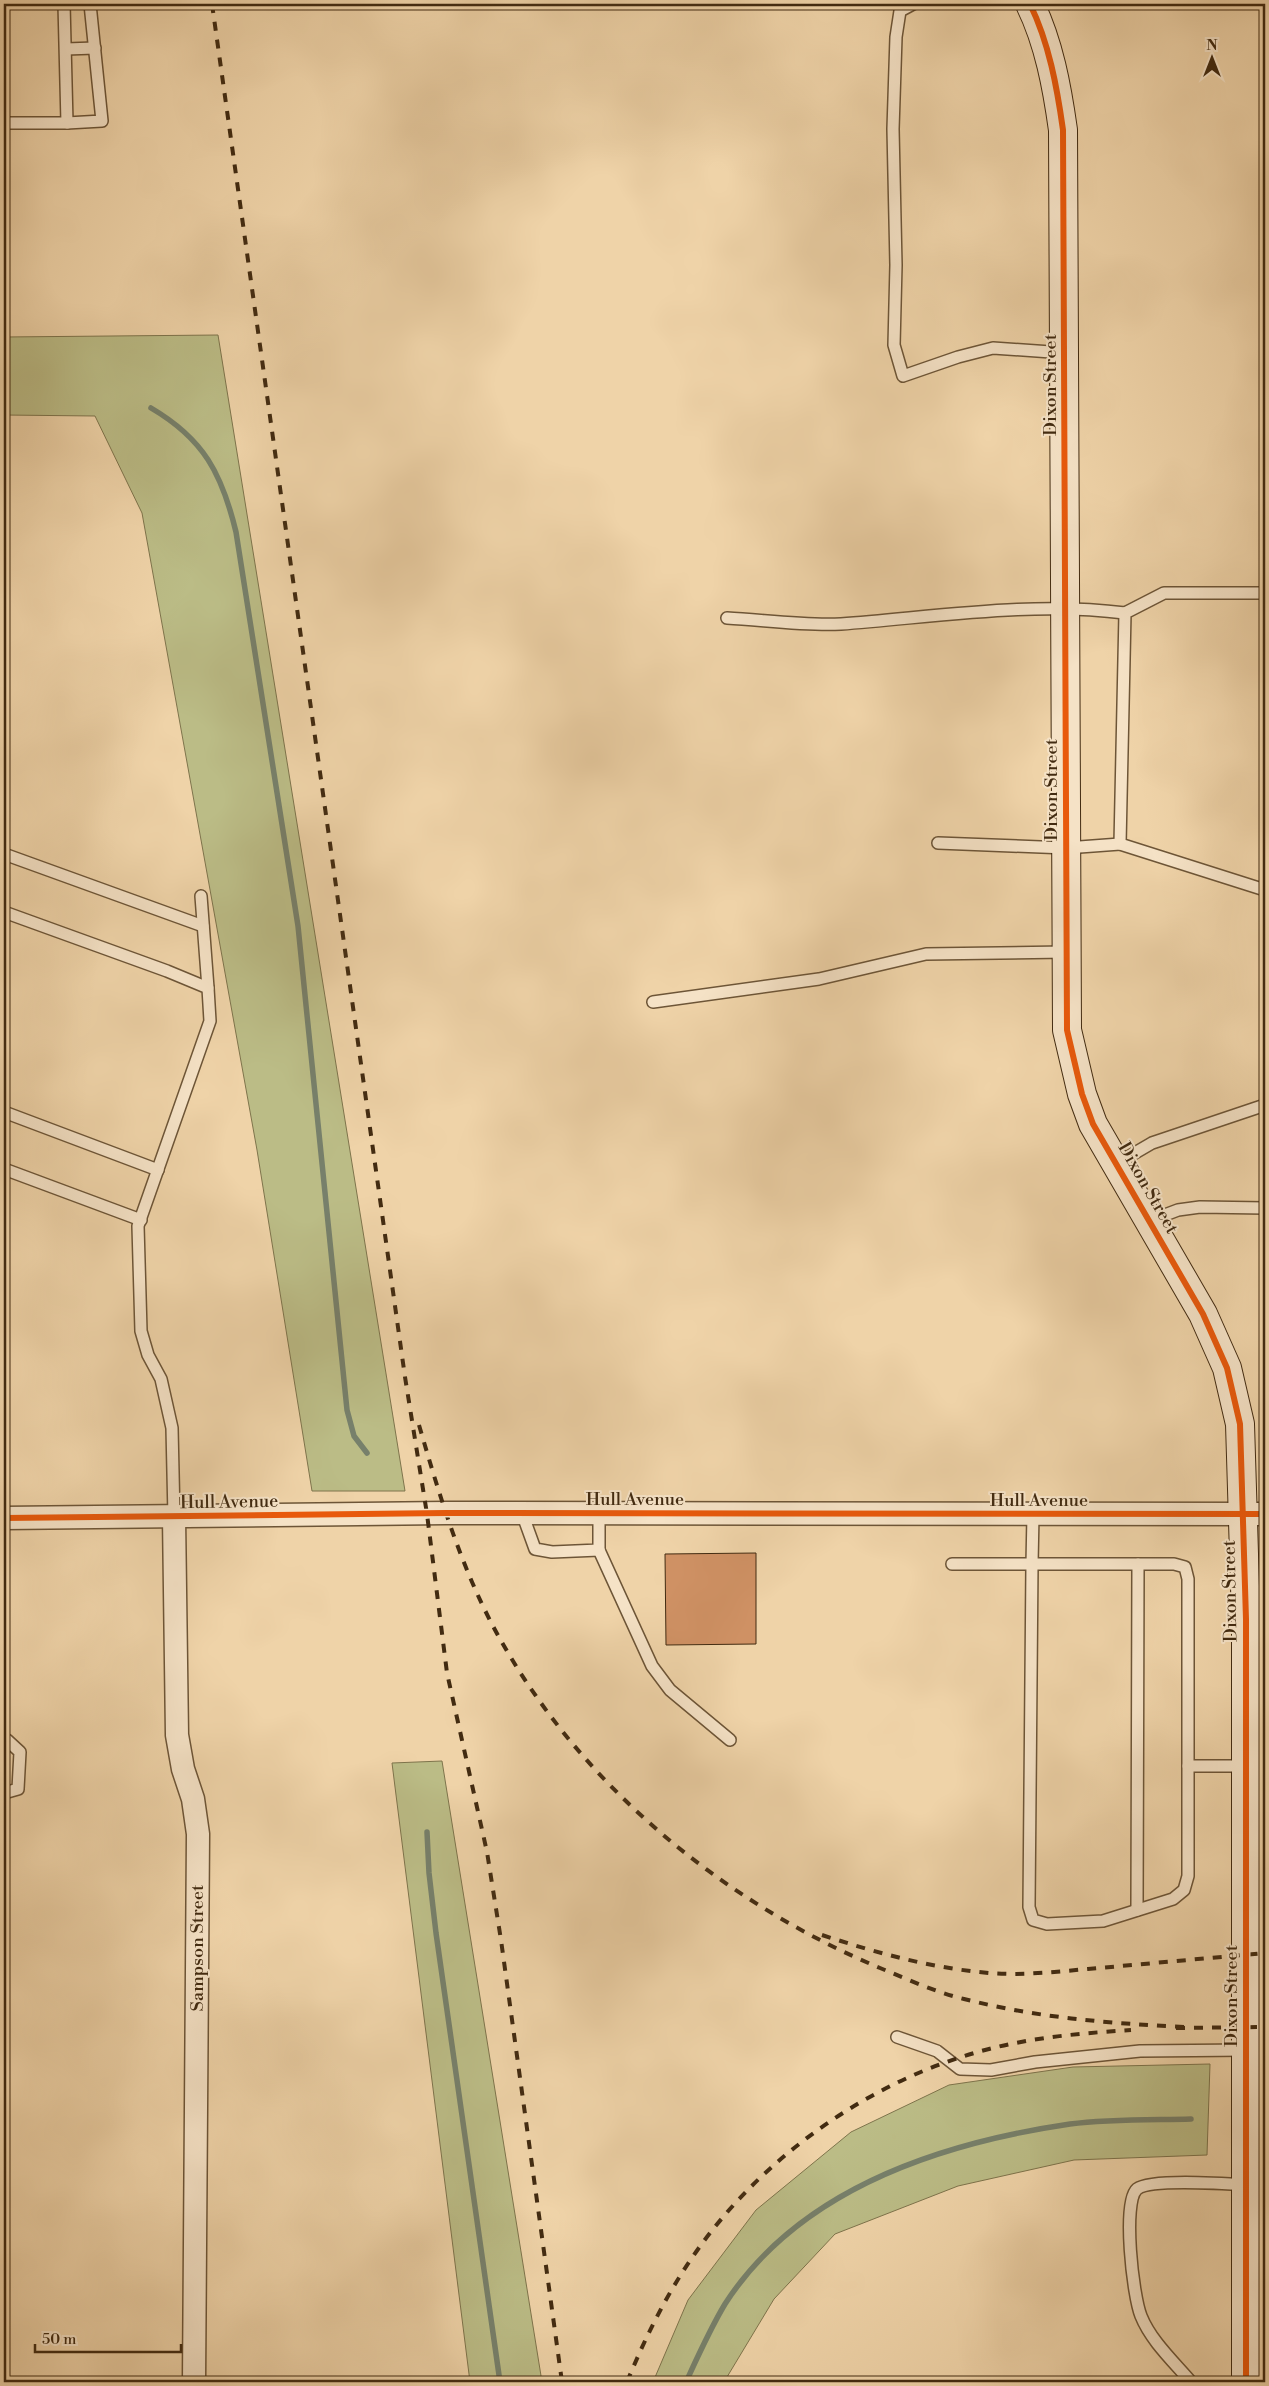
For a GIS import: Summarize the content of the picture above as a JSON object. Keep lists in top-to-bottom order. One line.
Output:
{"streets":{"street":["Dixon Street","Hull Avenue","Sampson Street"]},"crossings":[["Dixon Street","Hull Avenue"],["Hull Avenue","Sampson Street"]],"scale_bar":"50 m","north":"top"}
